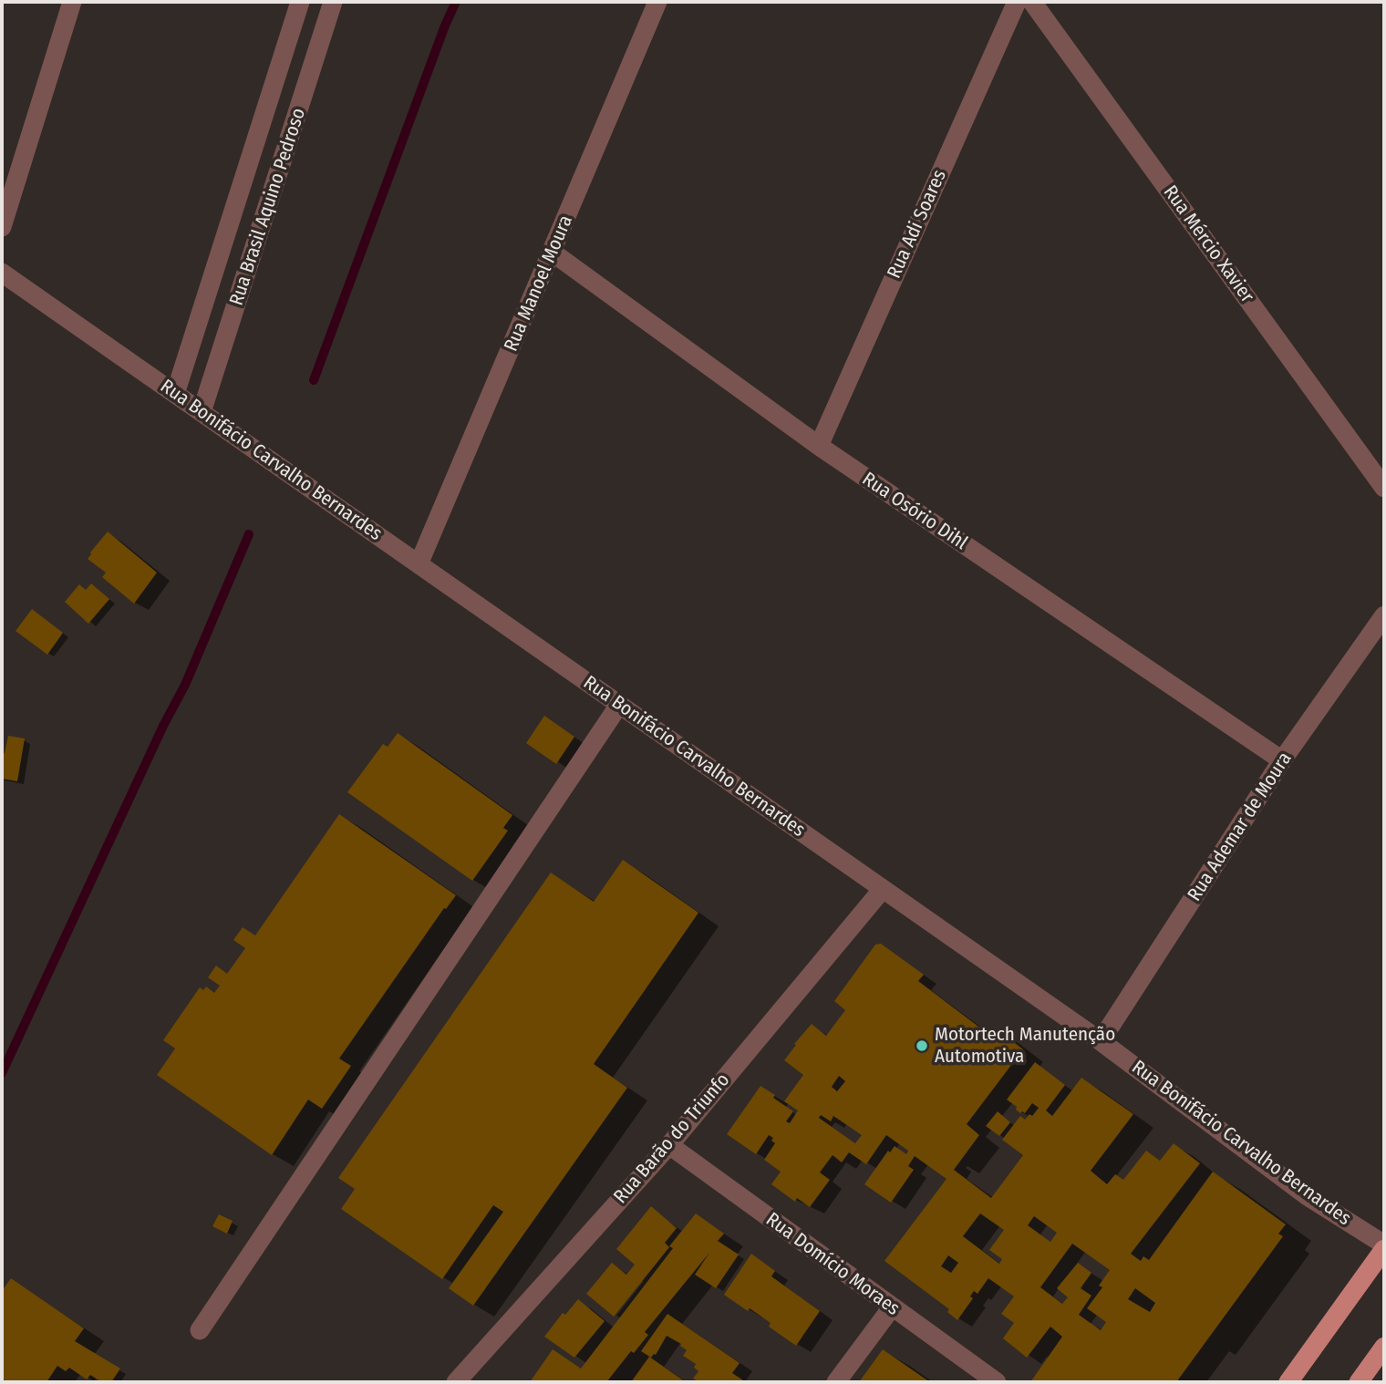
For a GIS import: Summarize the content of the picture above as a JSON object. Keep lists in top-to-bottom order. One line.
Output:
{"streets":{"street":["Rua Brasil Aquino Pedroso","Rua Adi Soares","Rua Mércio Xavier","Rua Manoel Moura","Rua Bonifácio Carvalho Bernardes","Rua Osório Dihl","Rua Ademar de Moura","Rua Barão do Triunfo","Rua Domício Moraes"]},"crossings":[["Rua Brasil Aquino Pedroso","Rua Bonifácio Carvalho Bernardes"],["Rua Adi Soares","Rua Osório Dihl"],["Rua Manoel Moura","Rua Bonifácio Carvalho Bernardes"],["Rua Manoel Moura","Rua Osório Dihl"],["Rua Bonifácio Carvalho Bernardes","Rua Ademar de Moura"],["Rua Bonifácio Carvalho Bernardes","Rua Barão do Triunfo"],["Rua Osório Dihl","Rua Ademar de Moura"],["Rua Barão do Triunfo","Rua Domício Moraes"]],"places":["Motortech Manutenção Automotiva"]}
